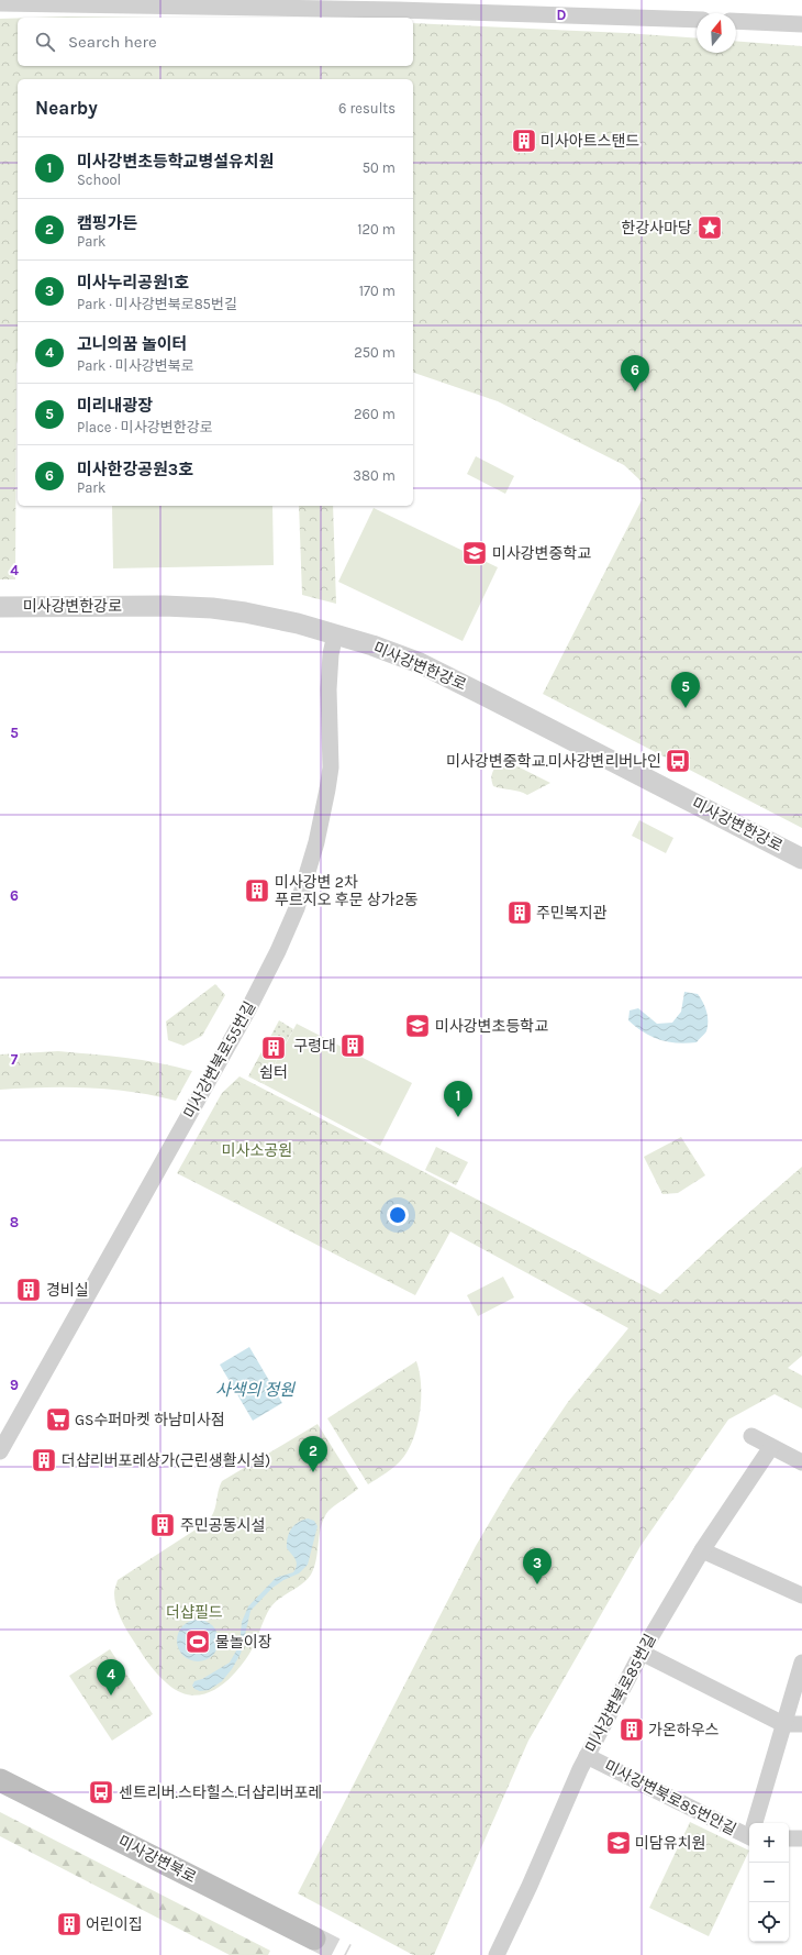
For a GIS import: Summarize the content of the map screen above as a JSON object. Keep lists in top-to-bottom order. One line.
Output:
{"streets":{"main road":["미사강변북로"],"street":["미사강변한강로","미사강변북로55번길","미사강변북로85번길","미사강변북로85번안길"]},"crossings":[["미사강변한강로","미사강변북로55번길"],["미사강변북로85번길","미사강변북로85번안길"]],"water":["사색의 정원"],"parks":["미사소공원","더샵필드"],"places":{"building":["미사아트스탠드","미사강변 2차 푸르지오 후문 상가2동","주민복지관","구령대","쉼터","경비실","더샵리버포레상가(근린생활시설)","주민공동시설","가온하우스","어린이집"],"place":["한강사마당"],"school or university":["미사강변중학교","미사강변초등학교","미담유치원"],"bus stop":["미사강변중학교.미사강변리버나인","센트리버.스타힐스.더샵리버포레"],"supermarket":["GS수퍼마켓 하남미사점"],"sports":["물놀이장"]},"north":"top","page":{"search":"Search here","heading":["Nearby","6 results"],"list":[{"mark":"1","name":"미사강변초등학교병설유치원","note":"School","value":"50 m"},{"mark":"2","name":"캠핑가든","note":"Park","value":"120 m"},{"mark":"3","name":"미사누리공원1호","note":"Park · 미사강변북로85번길","value":"170 m"},{"mark":"4","name":"고니의꿈 놀이터","note":"Park · 미사강변북로","value":"250 m"},{"mark":"5","name":"미리내광장","note":"Place · 미사강변한강로","value":"260 m"},{"mark":"6","name":"미사한강공원3호","note":"Park","value":"380 m"}],"pins":["6","5","1","2","3","4"],"map_buttons":["+","−"]},"grid":{"columns":["D"],"rows":["4","5","6","7","8","9"]}}
